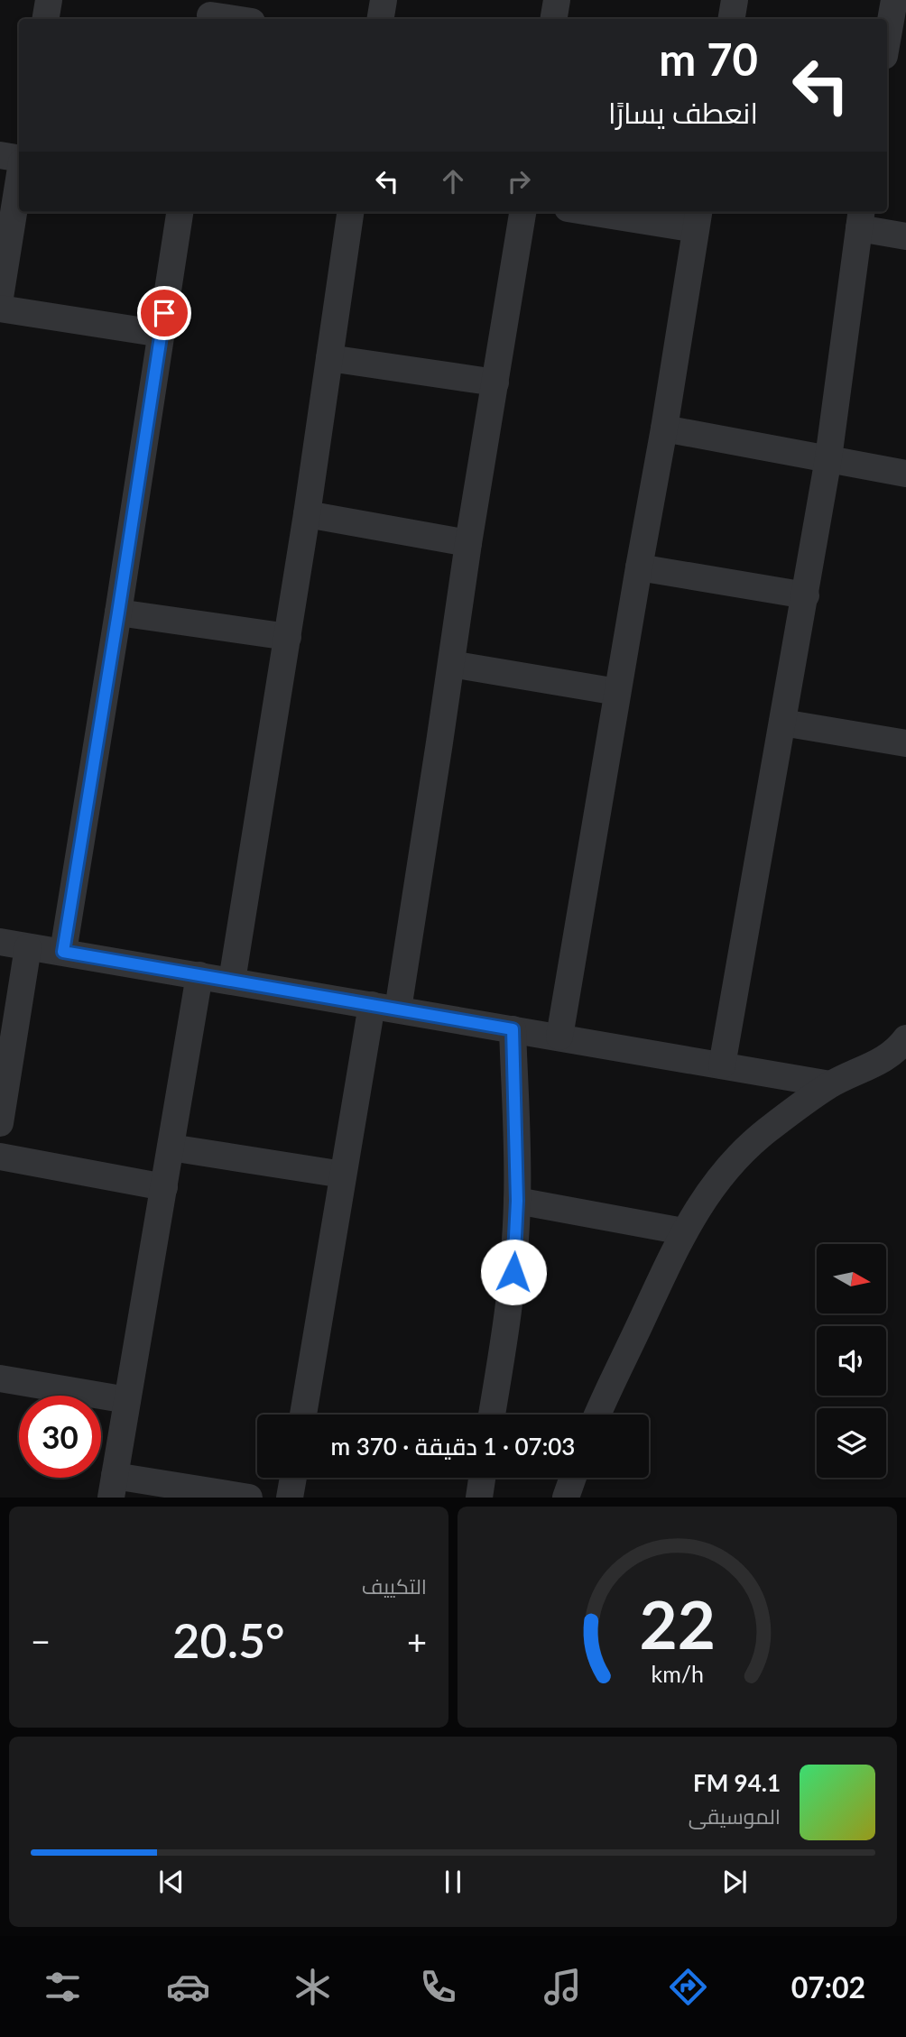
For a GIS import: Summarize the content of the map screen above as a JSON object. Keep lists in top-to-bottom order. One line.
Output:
{"north":"right","page":{"turn":["70 m","انعطف يسارًا"],"limit":"30","trip":"07:03 · 1 دقيقة · 370 m","tile":"التكييف","heat":["−","20.5°","+"],"song":["94.1 FM","الموسيقى"],"tabs":"07:02","gauge":["22","km/h"]}}
